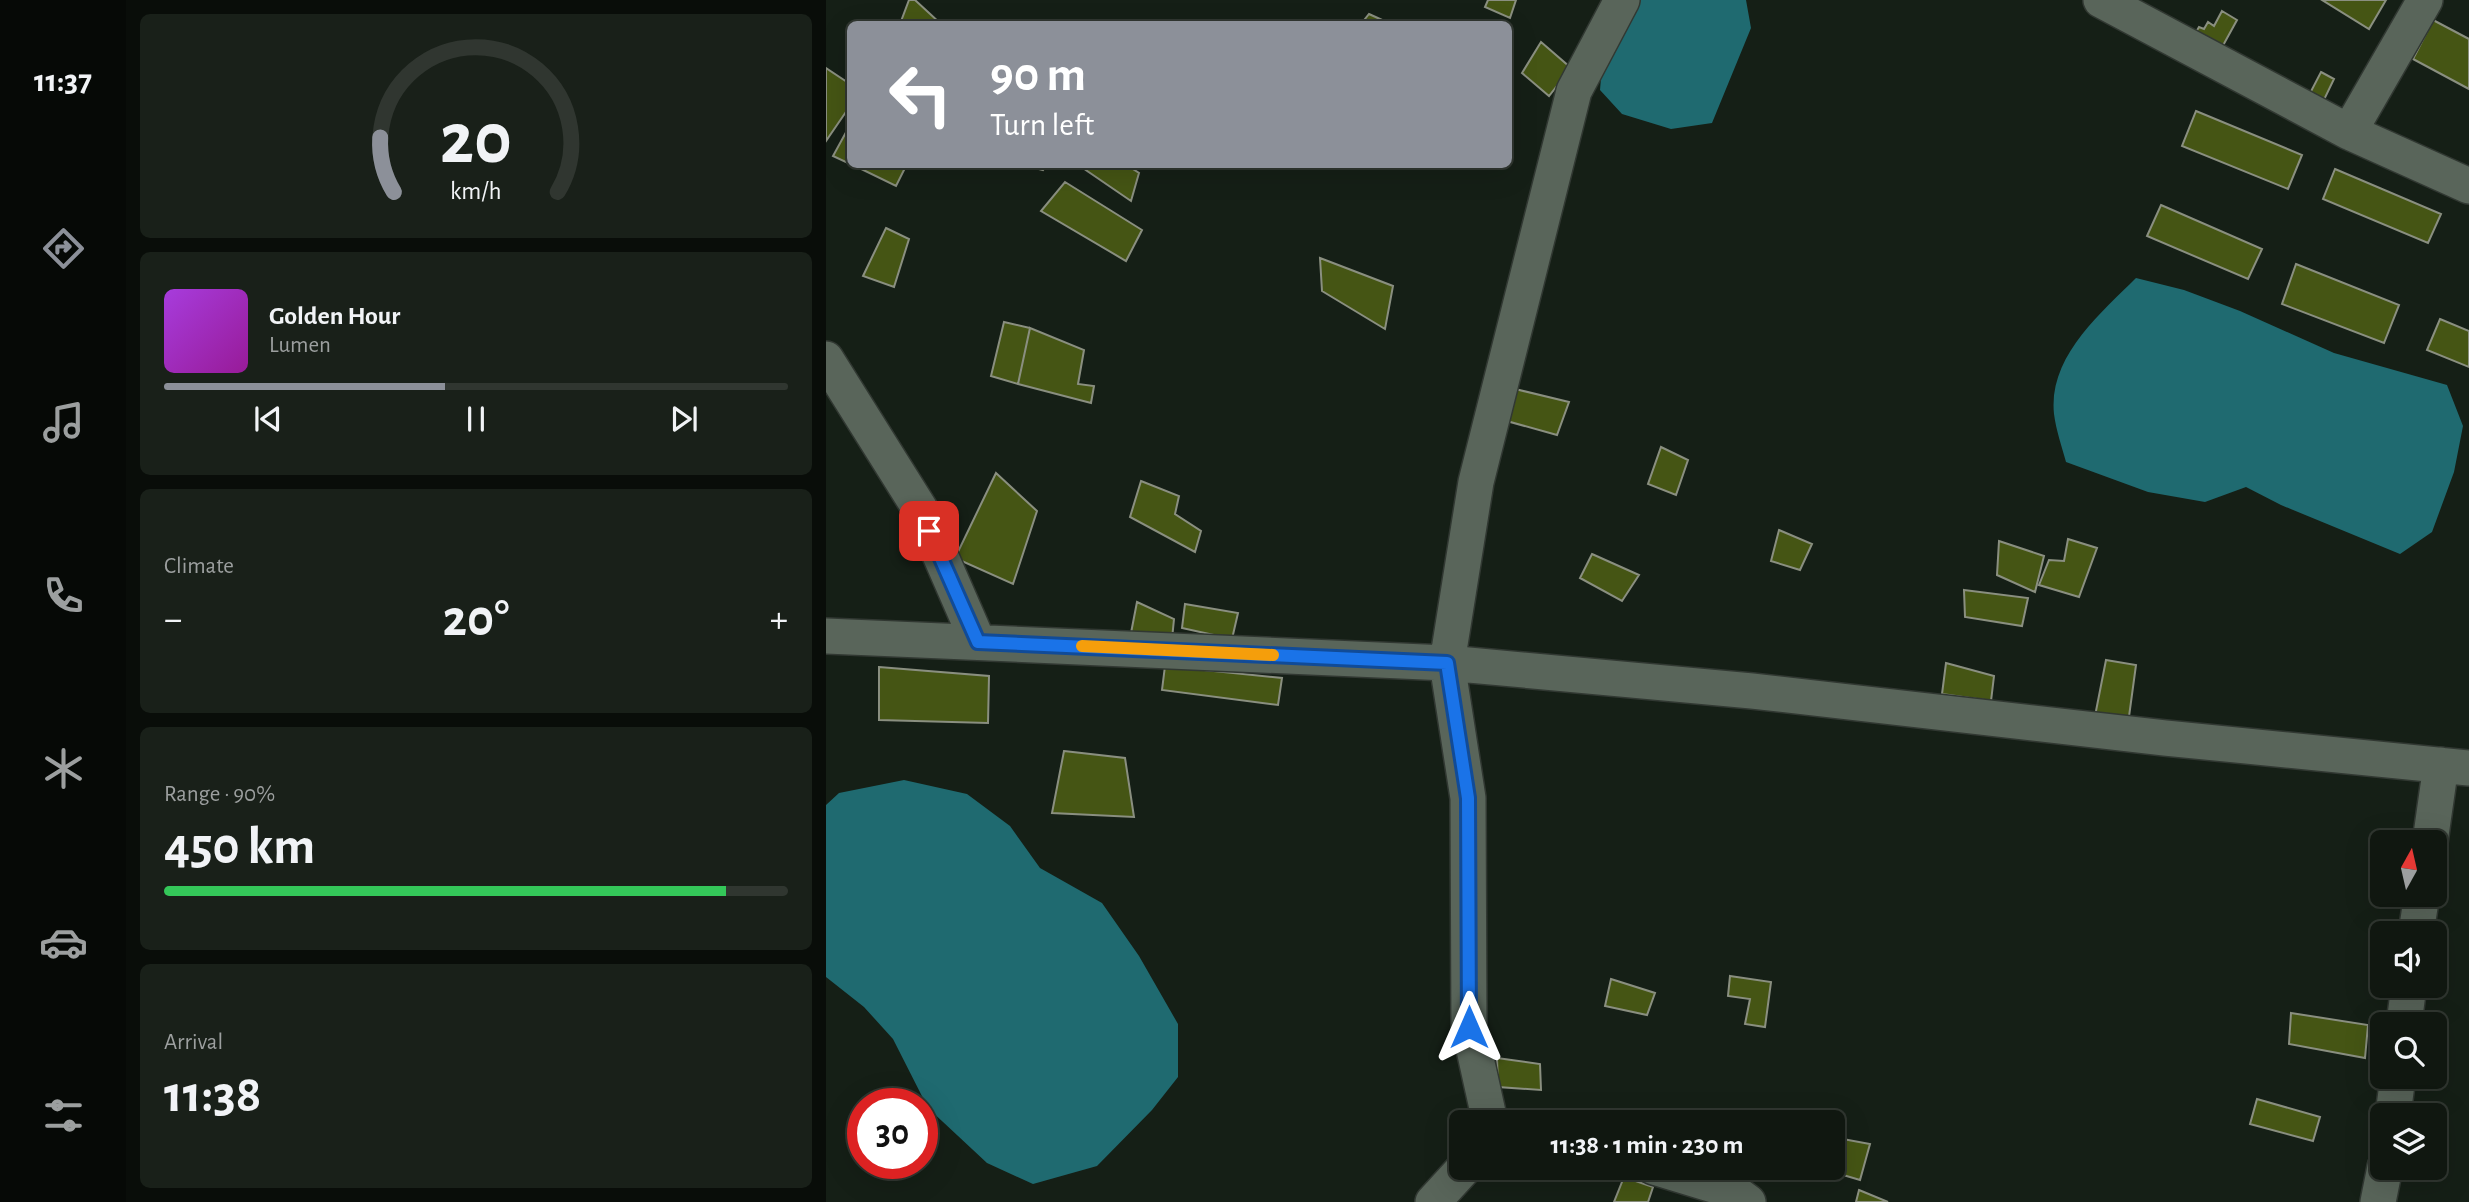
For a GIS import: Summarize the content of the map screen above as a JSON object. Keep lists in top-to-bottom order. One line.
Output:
{"north":"top","page":{"tabs":"11:37","turn":["90 m","Turn left"],"song":["Golden Hour","Lumen"],"tile":["Climate",["Range · 90%","450 km"],["Arrival","11:38"]],"heat":["−","20°","+"],"limit":"30","trip":"11:38 · 1 min · 230 m","gauge":["20","km/h"]}}
